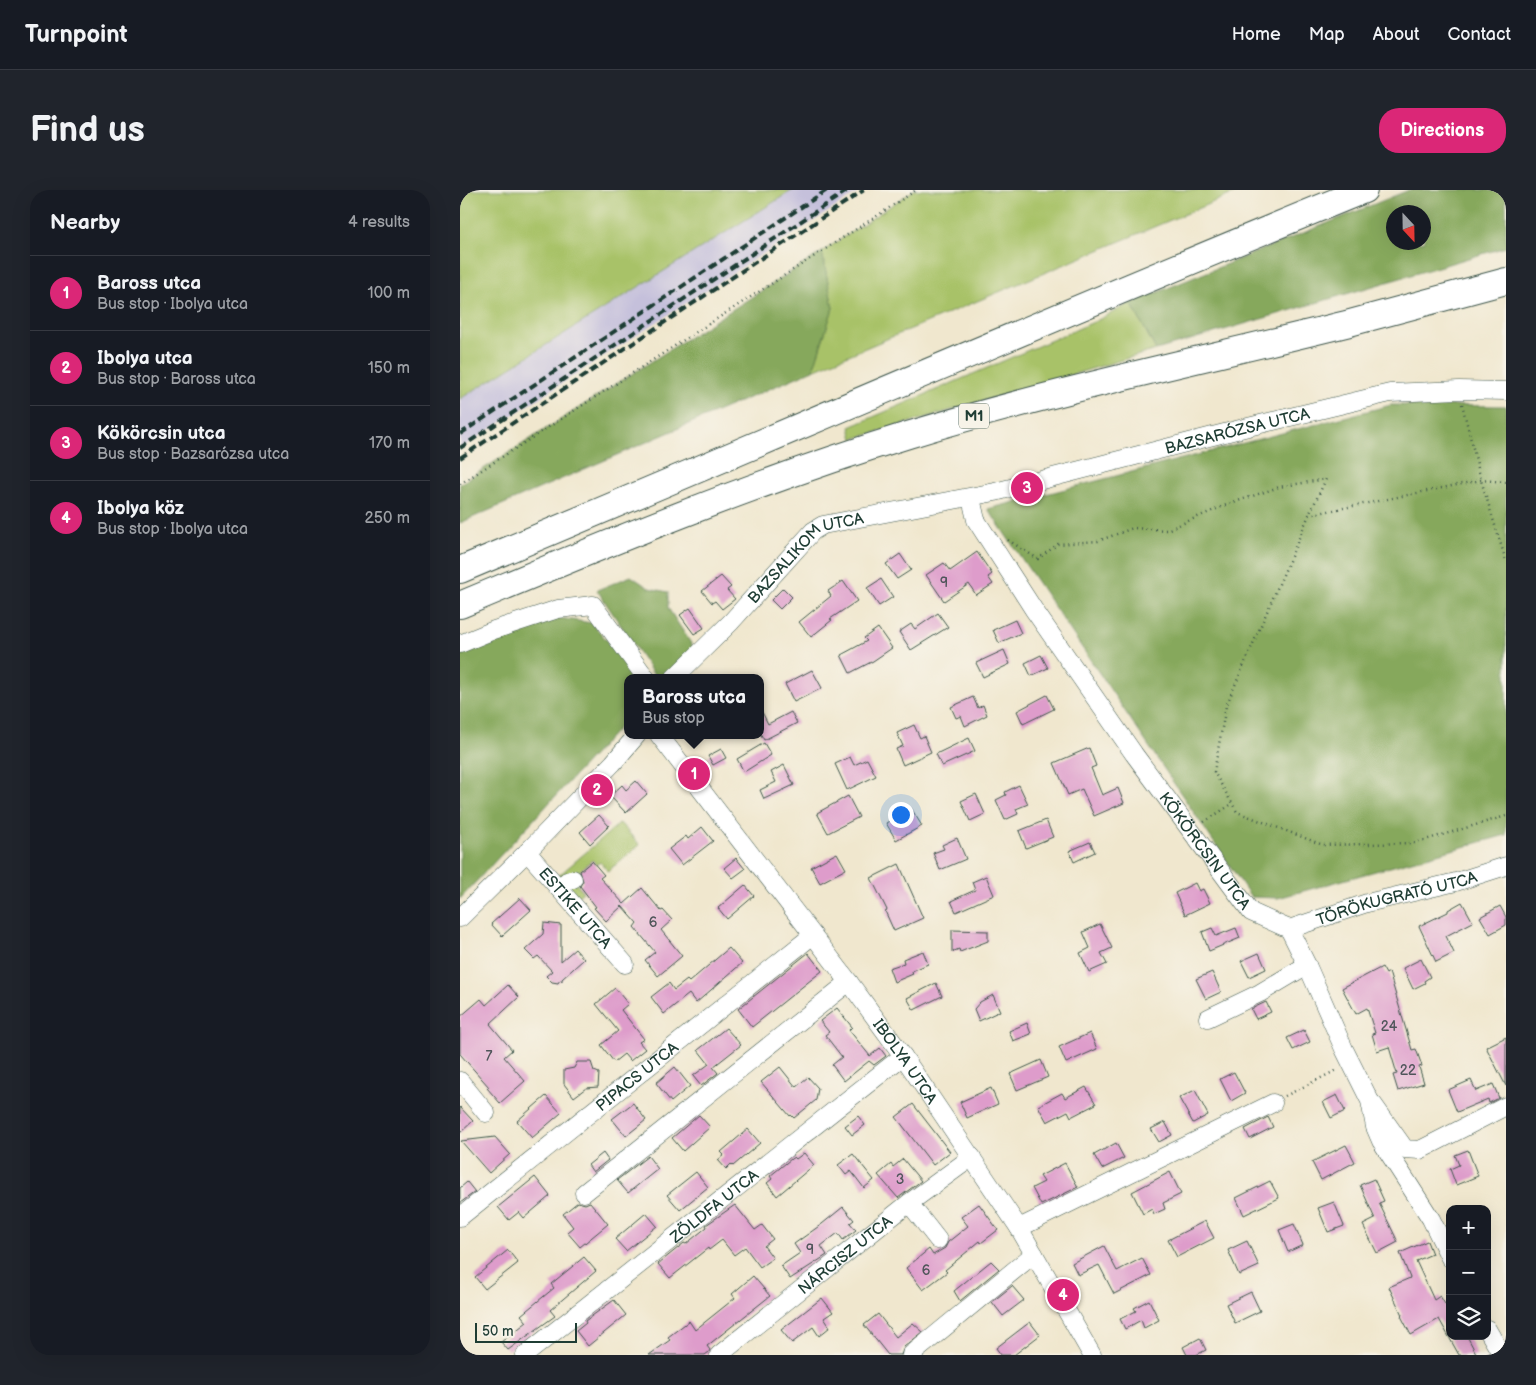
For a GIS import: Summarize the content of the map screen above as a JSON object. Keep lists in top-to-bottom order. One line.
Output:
{"streets":{"highway":["M1"],"street":["BAZSARÓZSA UTCA","BAZSALIKOM UTCA","KÖKÖRCSIN UTCA","TÖRÖKUGRATÓ UTCA","ESTIKE UTCA","IBOLYA UTCA","PIPACS UTCA","ZÖLDFA UTCA","NÁRCISZ UTCA"]},"crossings":[["BAZSARÓZSA UTCA","BAZSALIKOM UTCA"],["BAZSARÓZSA UTCA","KÖKÖRCSIN UTCA"],["BAZSALIKOM UTCA","KÖKÖRCSIN UTCA"],["KÖKÖRCSIN UTCA","TÖRÖKUGRATÓ UTCA"],["IBOLYA UTCA","PIPACS UTCA"],["IBOLYA UTCA","ZÖLDFA UTCA"],["IBOLYA UTCA","NÁRCISZ UTCA"]],"house_numbers":["9","6","24","7","22","3","9","6"],"scale_bar":"50 m","north":"bottom","page":{"header":"Turnpoint","nav":["Home","Map","About","Contact"],"buttons":"Directions","title":"Find us","heading":["Nearby","4 results"],"list":[{"mark":"1","name":"Baross utca","note":"Bus stop · Ibolya utca","value":"100 m"},{"mark":"2","name":"Ibolya utca","note":"Bus stop · Baross utca","value":"150 m"},{"mark":"3","name":"Kökörcsin utca","note":"Bus stop · Bazsarózsa utca","value":"170 m"},{"mark":"4","name":"Ibolya köz","note":"Bus stop · Ibolya utca","value":"250 m"}],"pins":["3","1","2","4"],"popup":["Baross utca","Bus stop"],"map_buttons":["+","−"],"scale":"50 m"}}
